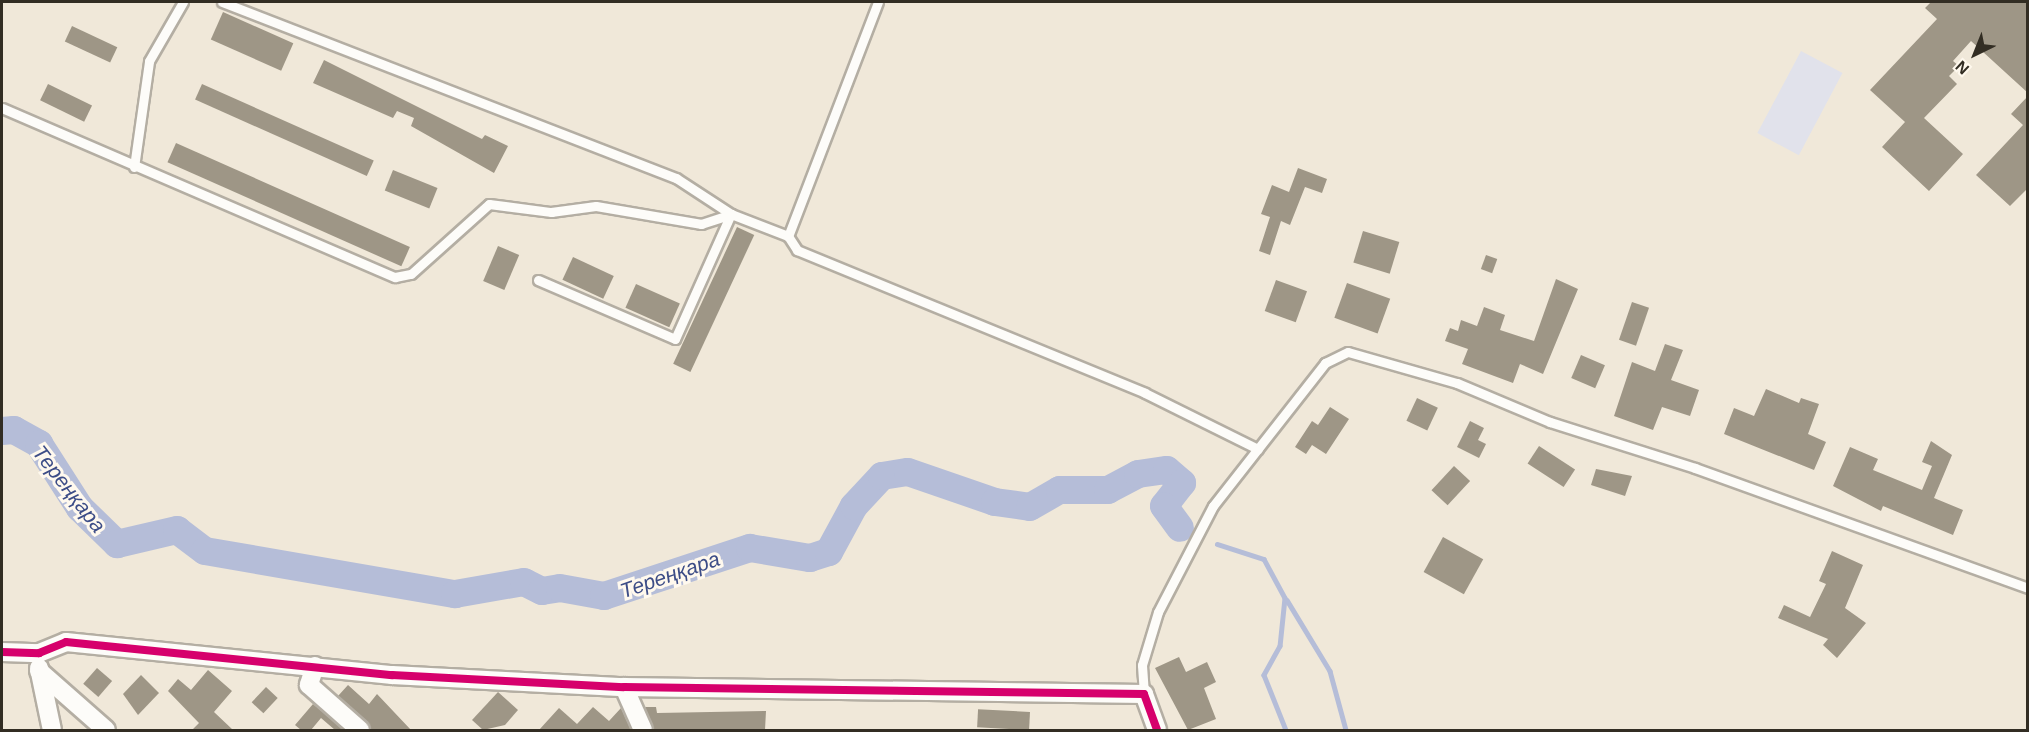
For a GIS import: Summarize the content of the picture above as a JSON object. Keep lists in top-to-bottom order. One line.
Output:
{"water":["Тереңқара"],"north":"bottom left"}
